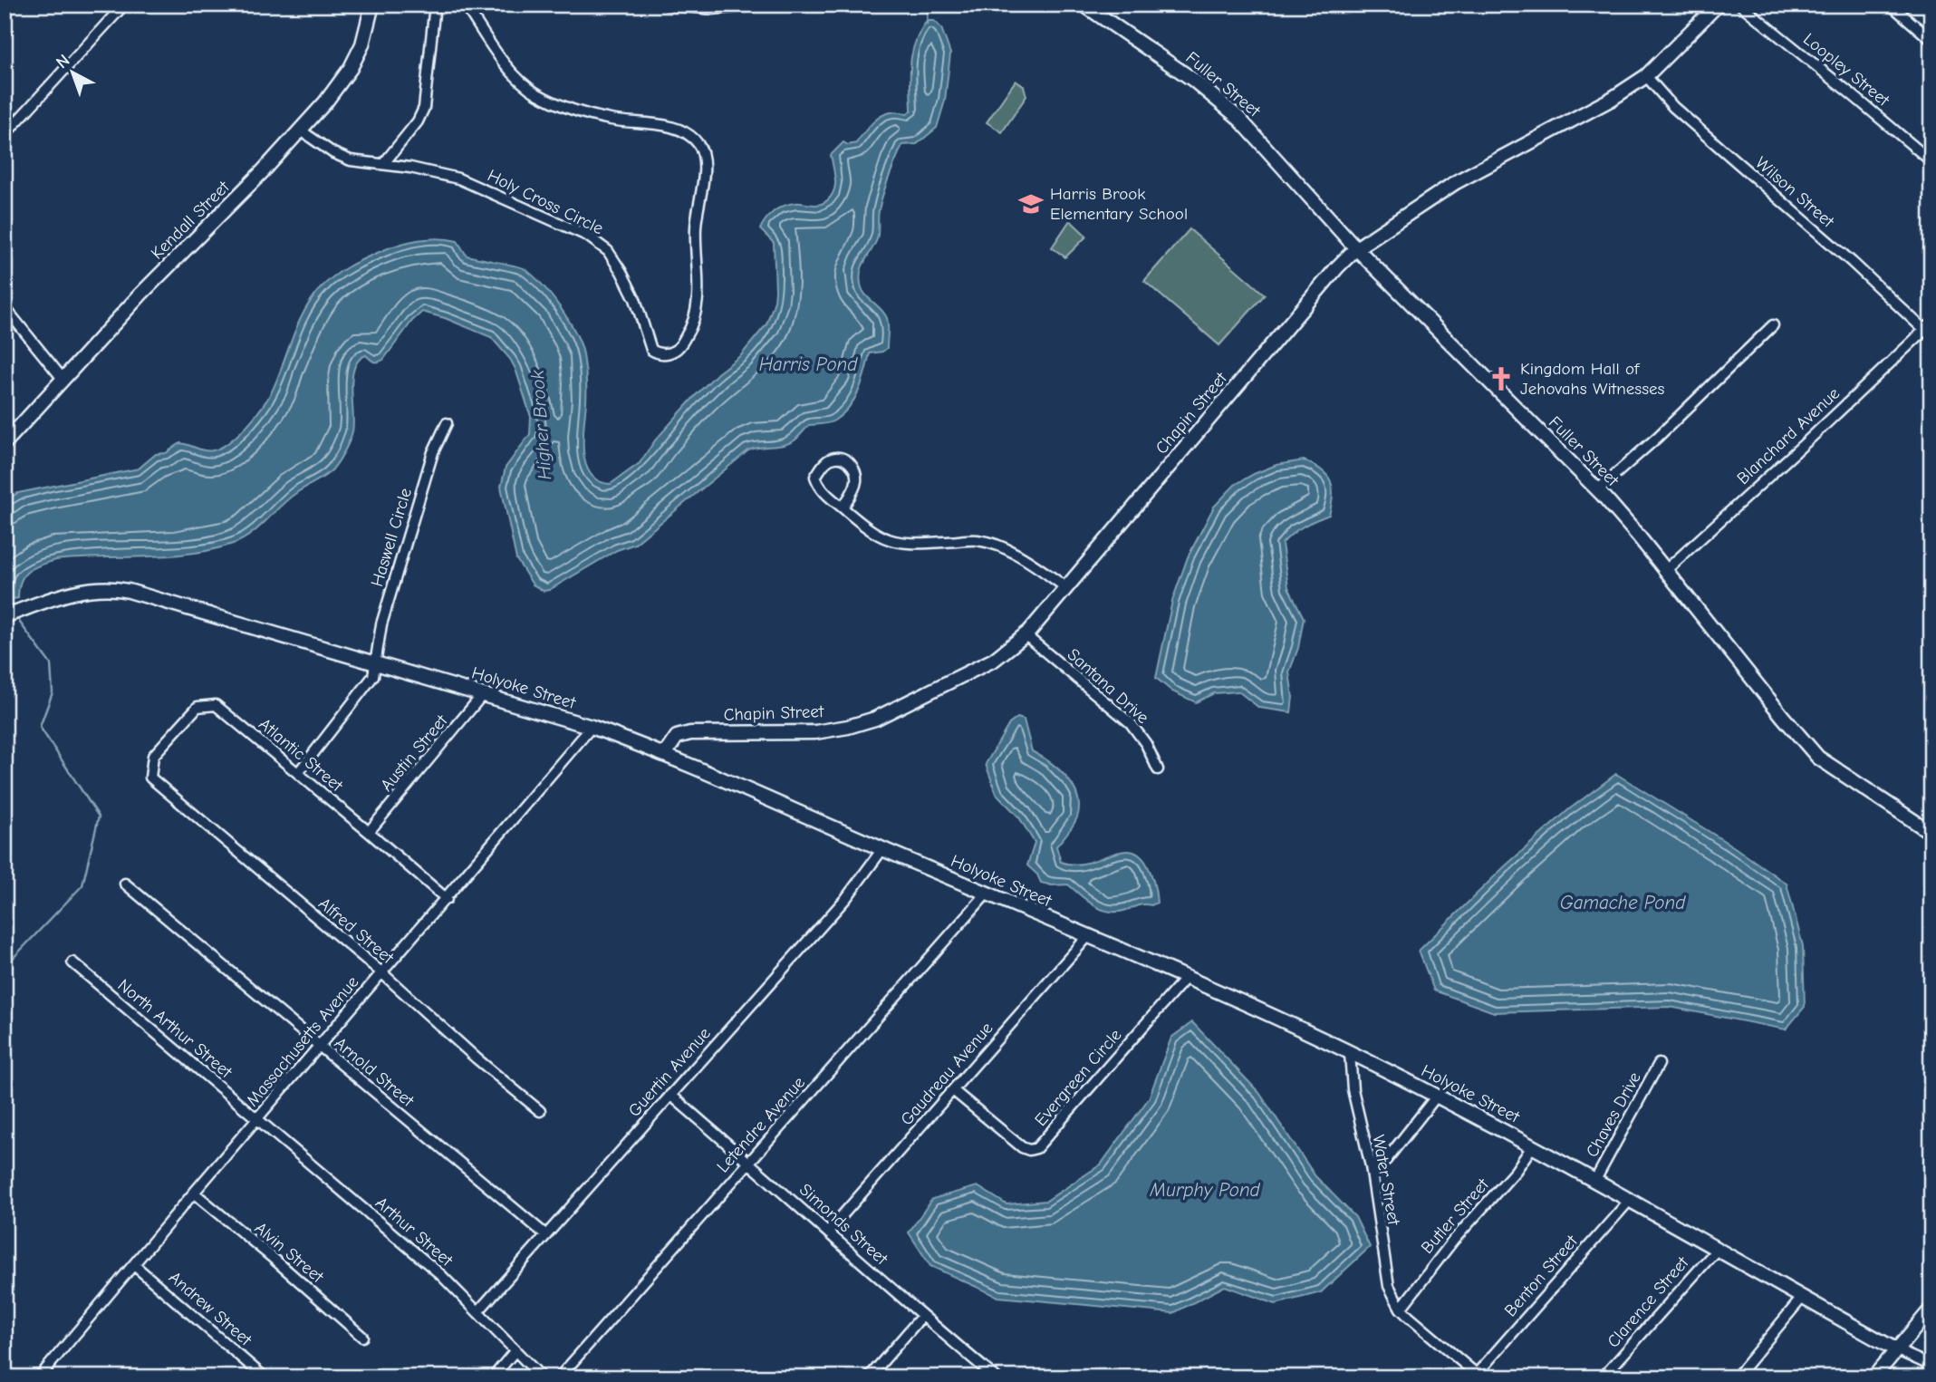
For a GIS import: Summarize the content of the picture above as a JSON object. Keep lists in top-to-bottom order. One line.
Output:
{"streets":{"main road":["Fuller Street","Kendall Street","Chapin Street","Holyoke Street"],"street":["Loopley Street","Wilson Street","Holy Cross Circle","Blanchard Avenue","Haswell Circle","Santana Drive","Austin Street","Atlantic Street","Alfred Street","North Arthur Street","Massachusetts Avenue","Arnold Street","Guertin Avenue","Gaudreau Avenue","Evergreen Circle","Chaves Drive","Letendre Avenue","Water Street","Butler Street","Simonds Street","Arthur Street","Alvin Street","Benton Street","Clarence Street","Andrew Street"]},"crossings":[["Fuller Street","Chapin Street"],["Fuller Street","Blanchard Avenue"],["Wilson Street","Chapin Street"],["Wilson Street","Blanchard Avenue"],["Holy Cross Circle","Kendall Street"],["Chapin Street","Santana Drive"],["Chapin Street","Holyoke Street"],["Haswell Circle","Holyoke Street"],["Haswell Circle","Atlantic Street"],["Holyoke Street","Austin Street"],["Holyoke Street","Massachusetts Avenue"],["Holyoke Street","Guertin Avenue"],["Holyoke Street","Gaudreau Avenue"],["Holyoke Street","Evergreen Circle"],["Holyoke Street","Chaves Drive"],["Holyoke Street","Letendre Avenue"],["Holyoke Street","Water Street"],["Holyoke Street","Butler Street"],["Holyoke Street","Benton Street"],["Holyoke Street","Clarence Street"],["Austin Street","Atlantic Street"],["Atlantic Street","Alfred Street"],["Atlantic Street","Massachusetts Avenue"],["Alfred Street","Massachusetts Avenue"],["North Arthur Street","Massachusetts Avenue"],["North Arthur Street","Arthur Street"],["Massachusetts Avenue","Arnold Street"],["Massachusetts Avenue","Arthur Street"],["Massachusetts Avenue","Alvin Street"],["Massachusetts Avenue","Andrew Street"],["Arnold Street","Guertin Avenue"],["Guertin Avenue","Simonds Street"],["Guertin Avenue","Arthur Street"],["Gaudreau Avenue","Evergreen Circle"],["Gaudreau Avenue","Simonds Street"],["Letendre Avenue","Simonds Street"],["Water Street","Butler Street"]],"water":["Harris Pond","Higher Brook","Gamache Pond","Murphy Pond"],"places":{"school or university":["Harris Brook Elementary School"],"church":["Kingdom Hall of Jehovahs Witnesses"]},"north":"top left"}
